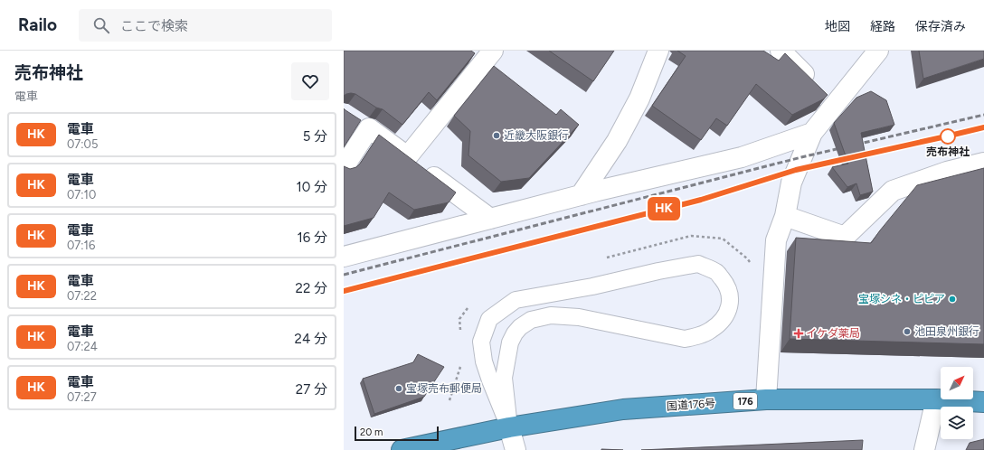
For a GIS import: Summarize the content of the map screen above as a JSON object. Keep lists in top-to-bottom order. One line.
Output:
{"streets":{"highway":["176","国道176号"]},"places":{"other":["近畿大阪銀行","売布神社","宝塚シネ・ピピア","池田泉州銀行","宝塚売布郵便局"],"health":["イケダ薬局"]},"scale_bar":"20 m","north":"top right","page":{"header":"Railo","search":"ここで検索","nav":["地図","経路","保存済み"],"heading":["売布神社","電車"],"on_map":"HK","list":[{"mark":"HK","name":"電車","note":"07:05","value":"5 分"},{"mark":"HK","name":"電車","note":"07:10","value":"10 分"},{"mark":"HK","name":"電車","note":"07:16","value":"16 分"},{"mark":"HK","name":"電車","note":"07:22","value":"22 分"},{"mark":"HK","name":"電車","note":"07:24","value":"24 分"},{"mark":"HK","name":"電車","note":"07:27","value":"27 分"}],"scale":"20 m"}}
